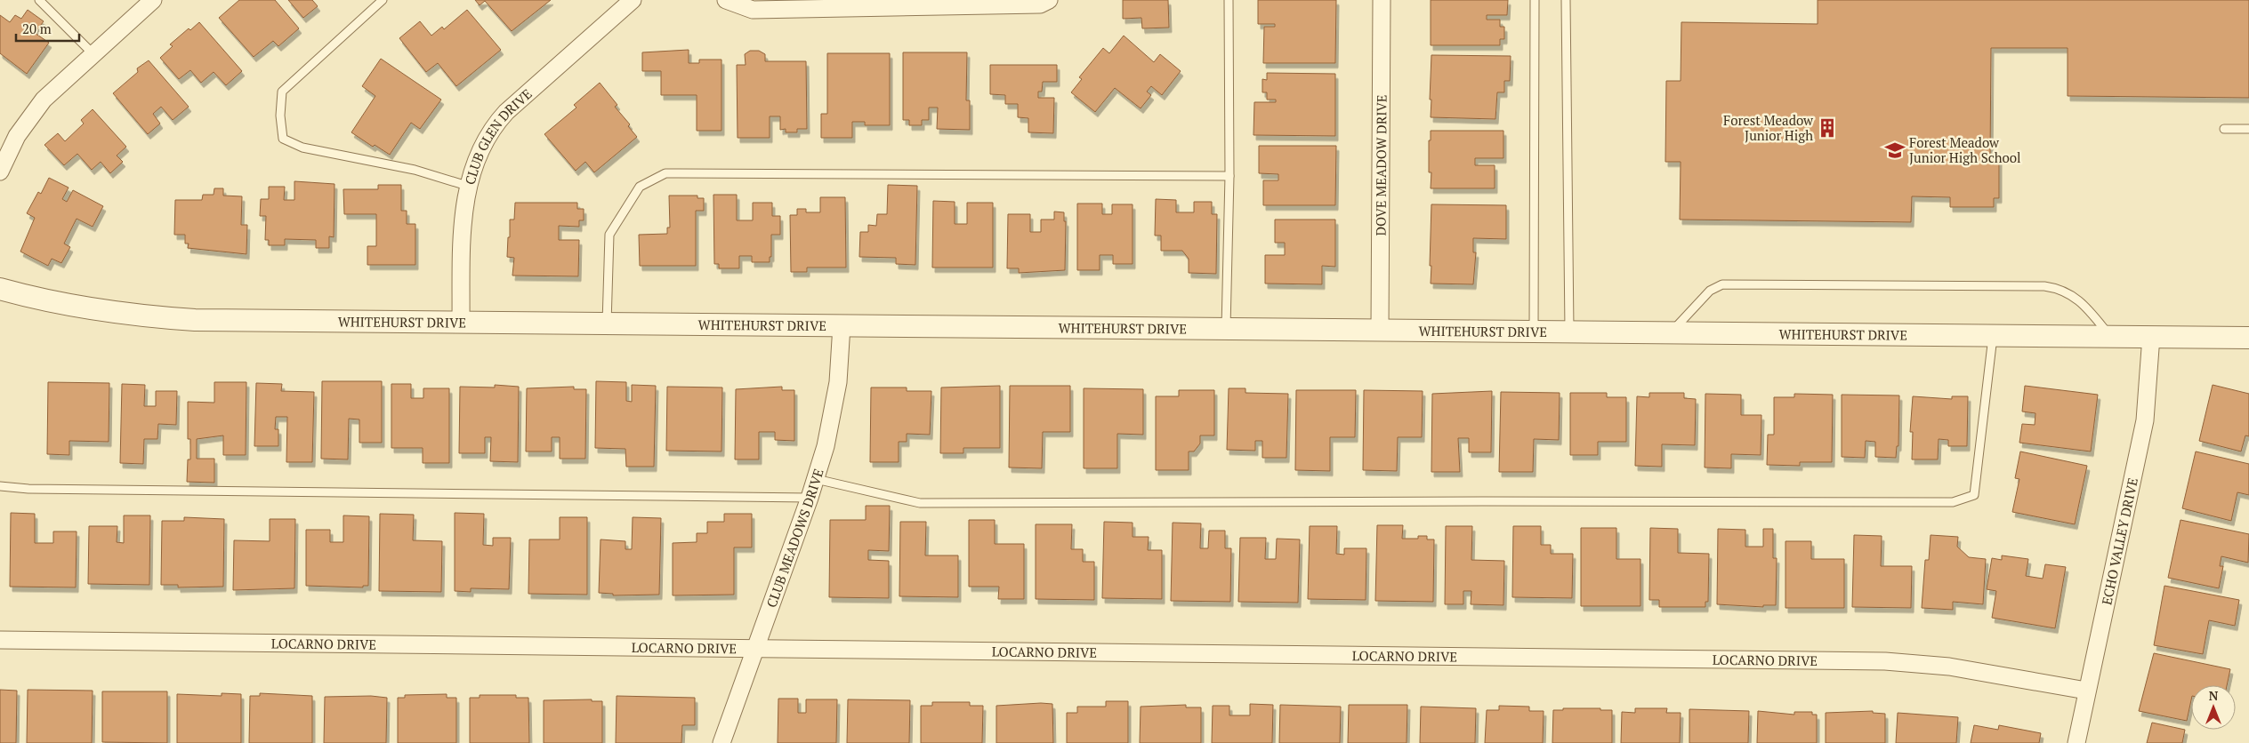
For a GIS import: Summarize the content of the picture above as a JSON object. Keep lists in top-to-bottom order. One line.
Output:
{"streets":{"street":["CLUB GLEN DRIVE","DOVE MEADOW DRIVE","WHITEHURST DRIVE","CLUB MEADOWS DRIVE","ECHO VALLEY DRIVE","LOCARNO DRIVE"]},"crossings":[["CLUB GLEN DRIVE","WHITEHURST DRIVE"],["DOVE MEADOW DRIVE","WHITEHURST DRIVE"],["WHITEHURST DRIVE","CLUB MEADOWS DRIVE"],["WHITEHURST DRIVE","ECHO VALLEY DRIVE"],["CLUB MEADOWS DRIVE","LOCARNO DRIVE"],["ECHO VALLEY DRIVE","LOCARNO DRIVE"]],"places":{"building":["Forest Meadow Junior High"],"school or university":["Forest Meadow Junior High School"]},"scale_bar":"20 m","north":"top"}
